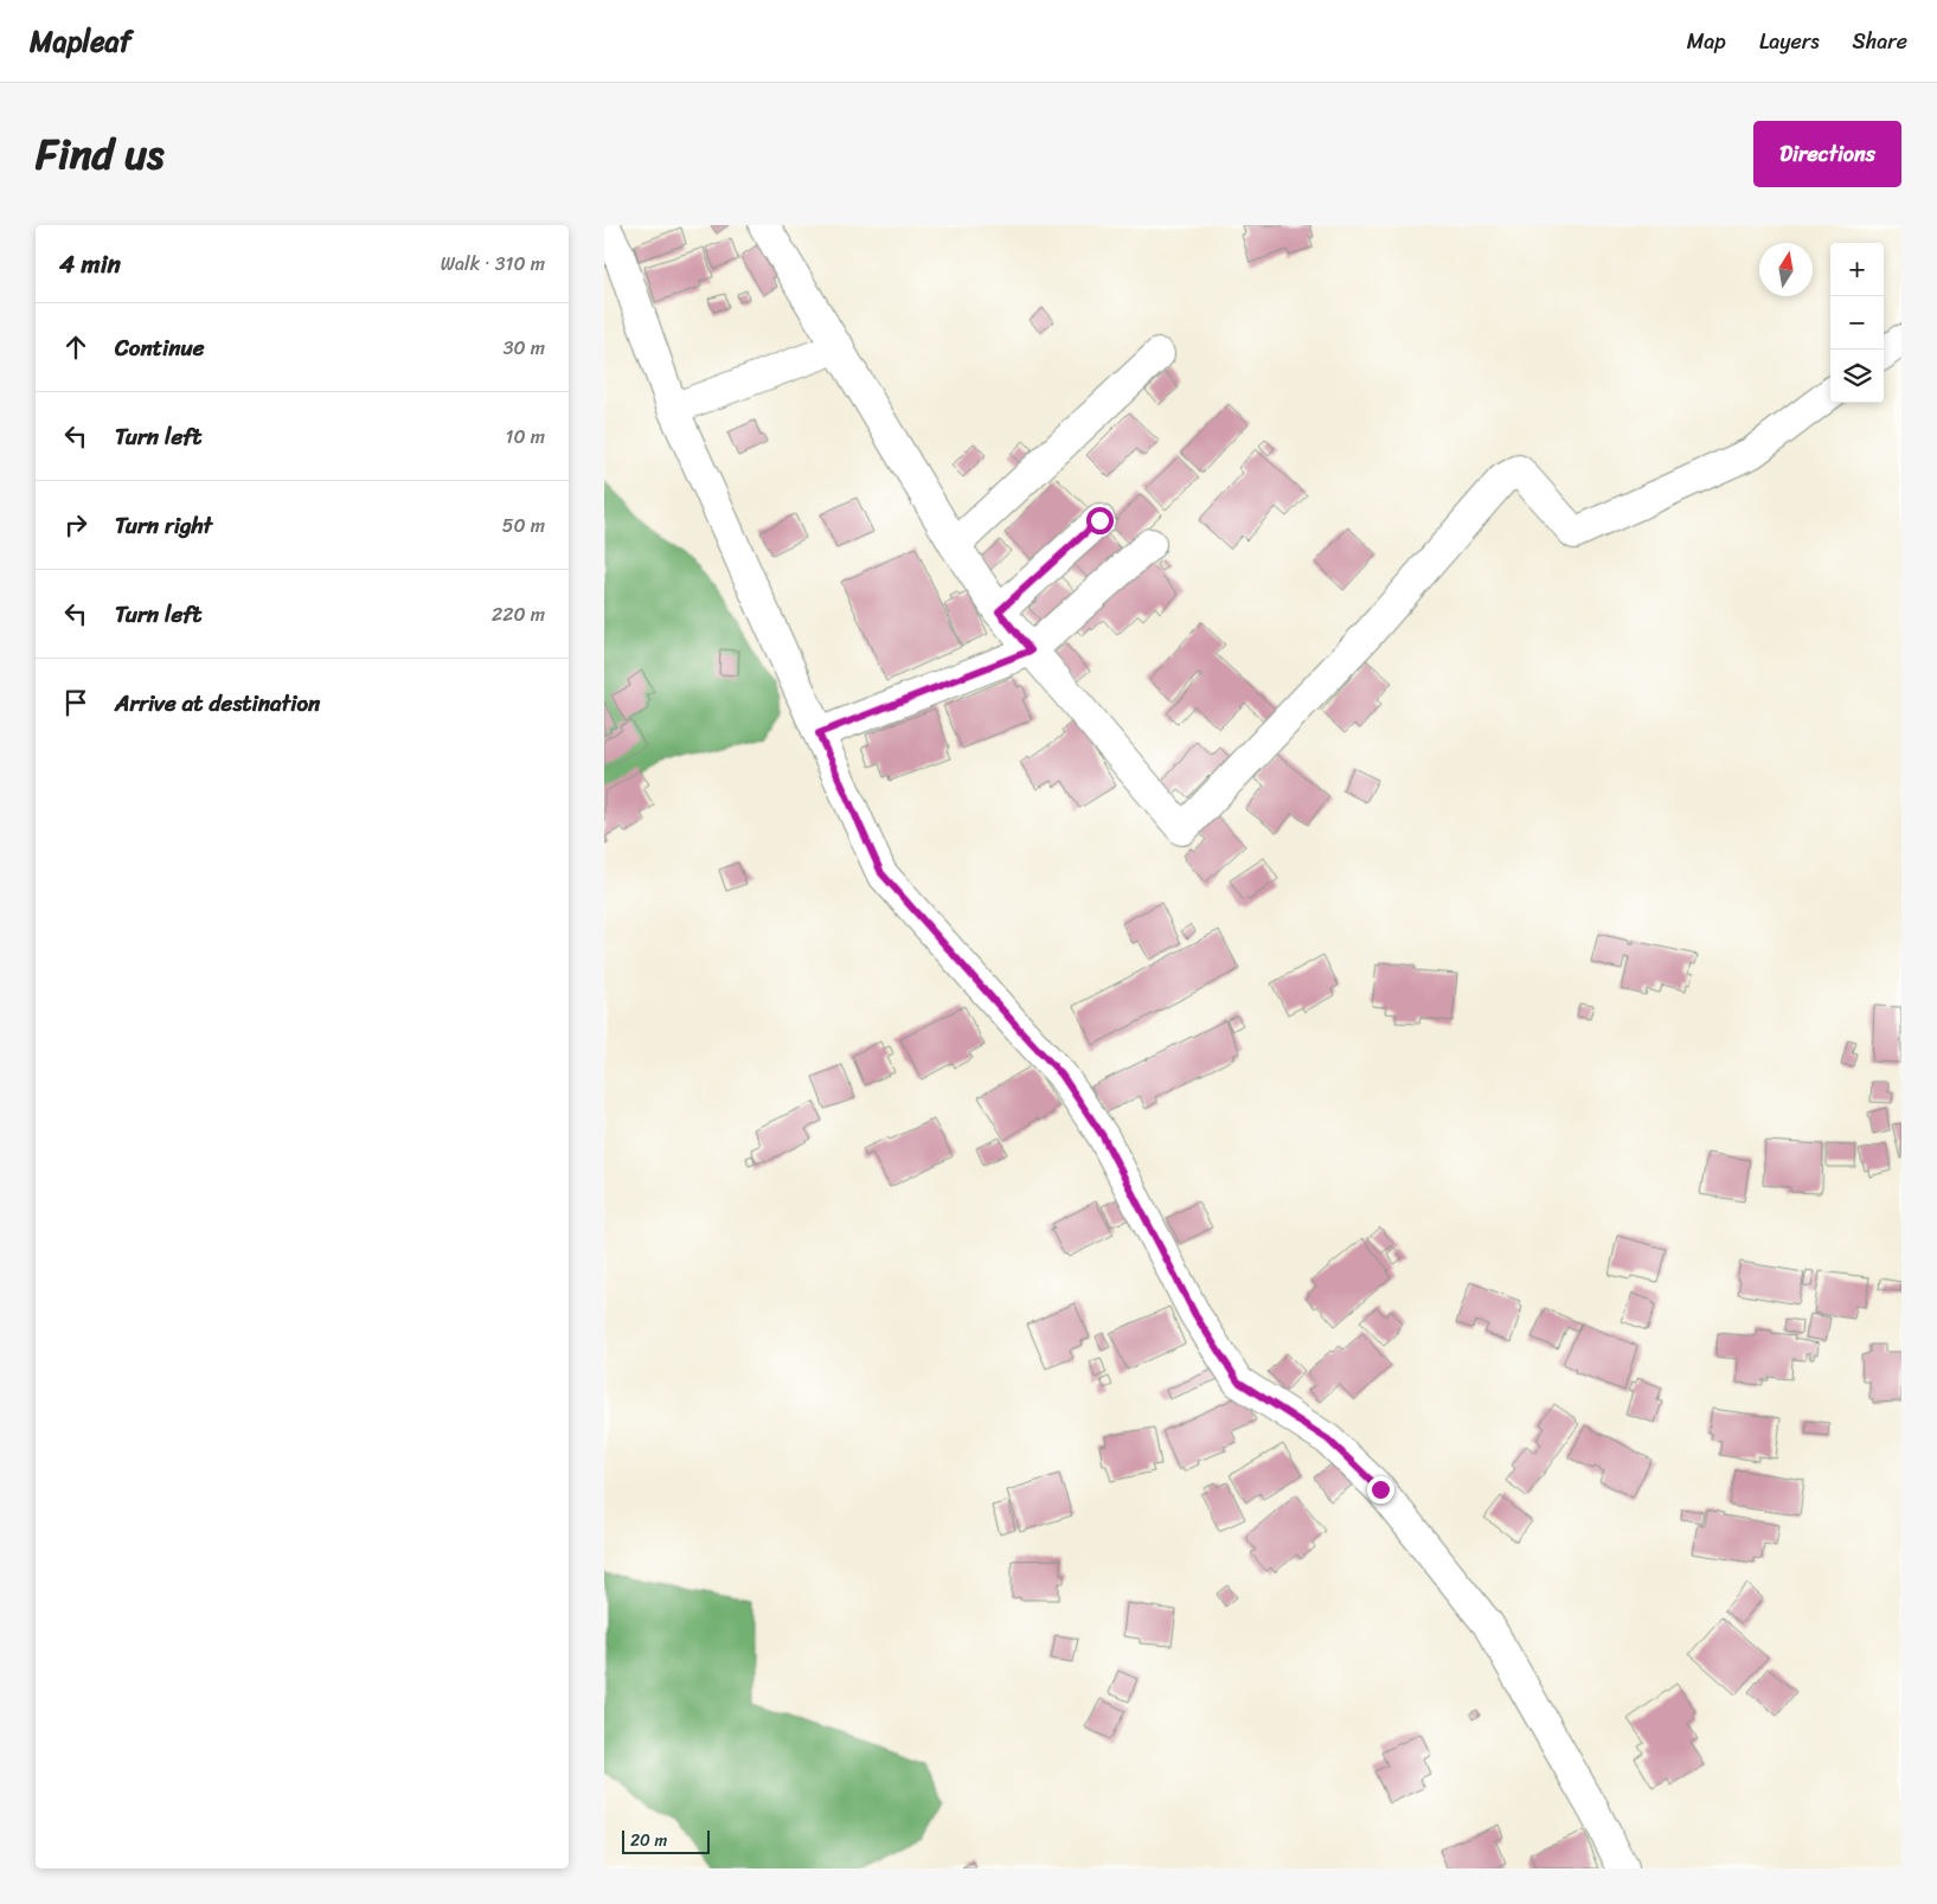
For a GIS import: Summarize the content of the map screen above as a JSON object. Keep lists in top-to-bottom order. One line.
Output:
{"scale_bar":"20 m","north":"top","page":{"header":"Mapleaf","nav":["Map","Layers","Share"],"title":"Find us","buttons":"Directions","heading":["4 min","Walk · 310 m"],"map_buttons":["+","−"],"list":[["Continue","30 m"],["Turn left","10 m"],["Turn right","50 m"],["Turn left","220 m"],"Arrive at destination"],"scale":"20 m"}}
